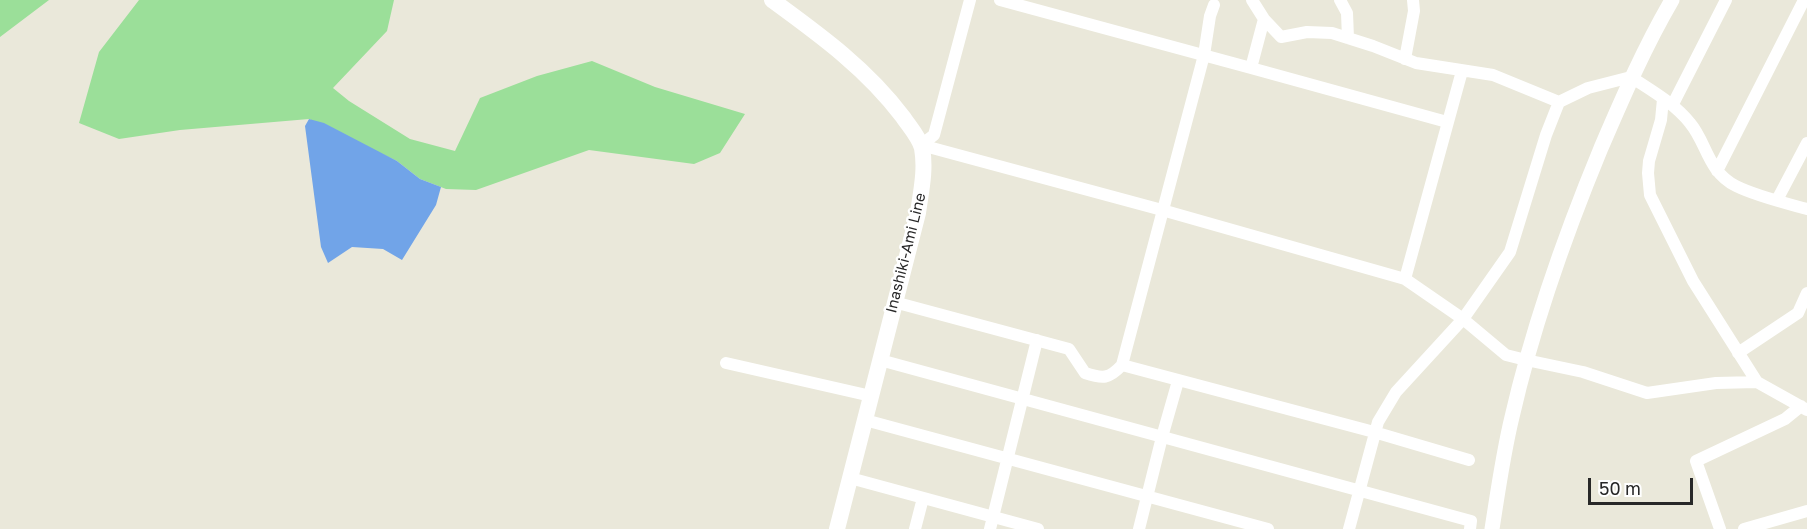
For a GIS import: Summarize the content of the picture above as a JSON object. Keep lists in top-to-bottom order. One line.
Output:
{"streets":{"main road":["Inashiki-Ami Line"]},"scale_bar":"50 m"}
